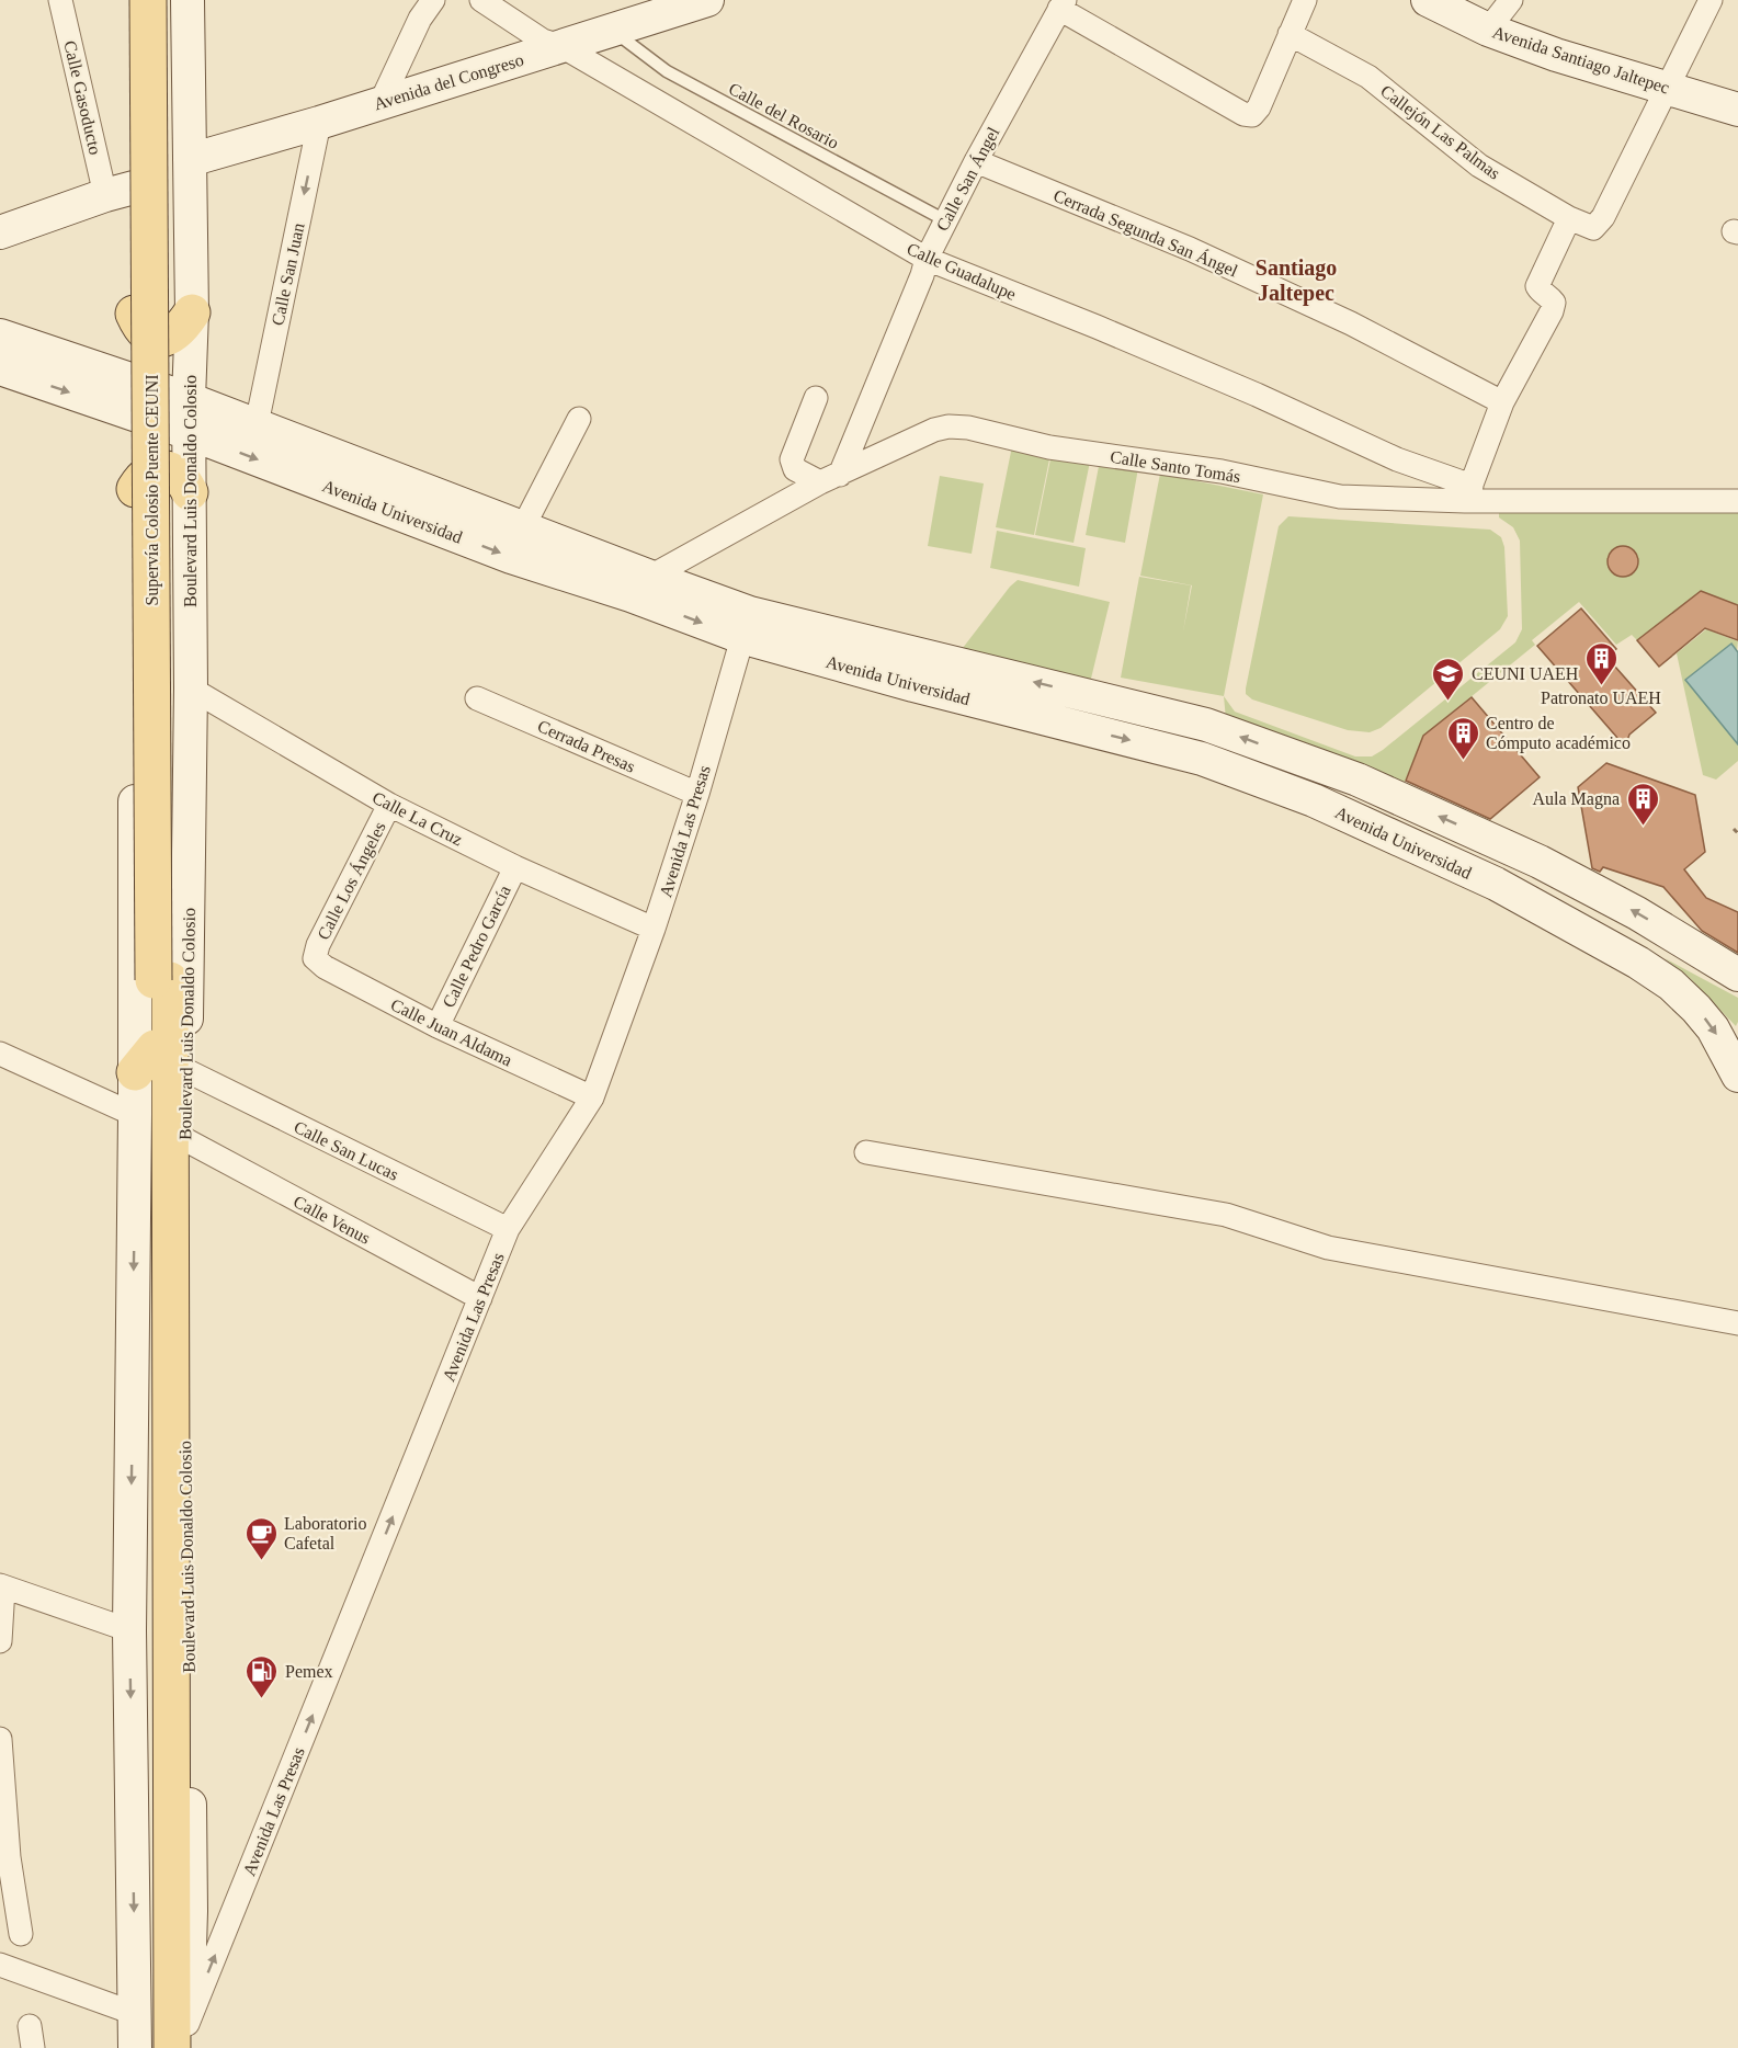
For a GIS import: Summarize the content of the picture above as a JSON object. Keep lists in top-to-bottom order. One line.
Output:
{"streets":{"main road":["Supervía Colosio Puente CEUNI"],"street":["Avenida Santiago Jaltepec","Avenida del Congreso","Calle Gasoducto","Callejón Las Palmas","Calle San Ángel","Cerrada Segunda San Ángel","Calle Guadalupe","Calle San Juan","Calle Santo Tomás","Boulevard Luis Donaldo Colosio","Avenida Universidad","Cerrada Presas","Calle La Cruz","Avenida Las Presas","Calle Los Ángeles","Calle Pedro García","Calle Juan Aldama","Calle San Lucas","Calle Venus"],"lane":["Calle del Rosario"]},"crossings":[["Avenida Santiago Jaltepec","Callejón Las Palmas"],["Avenida del Congreso","Calle del Rosario"],["Avenida del Congreso","Calle Guadalupe"],["Avenida del Congreso","Calle San Juan"],["Avenida del Congreso","Boulevard Luis Donaldo Colosio"],["Calle Gasoducto","Boulevard Luis Donaldo Colosio"],["Calle del Rosario","Calle San Ángel"],["Calle San Ángel","Cerrada Segunda San Ángel"],["Calle San Ángel","Calle Guadalupe"],["Calle San Ángel","Calle Santo Tomás"],["Calle Guadalupe","Calle Santo Tomás"],["Calle San Juan","Avenida Universidad"],["Calle Santo Tomás","Avenida Universidad"],["Boulevard Luis Donaldo Colosio","Avenida Universidad"],["Boulevard Luis Donaldo Colosio","Calle La Cruz"],["Boulevard Luis Donaldo Colosio","Avenida Las Presas"],["Boulevard Luis Donaldo Colosio","Calle San Lucas"],["Boulevard Luis Donaldo Colosio","Calle Venus"],["Avenida Universidad","Avenida Las Presas"],["Cerrada Presas","Avenida Las Presas"],["Calle La Cruz","Avenida Las Presas"],["Calle La Cruz","Calle Los Ángeles"],["Calle La Cruz","Calle Pedro García"],["Avenida Las Presas","Calle Juan Aldama"],["Avenida Las Presas","Calle San Lucas"],["Avenida Las Presas","Calle Venus"],["Calle Los Ángeles","Calle Juan Aldama"],["Calle Pedro García","Calle Juan Aldama"]],"one_way":["Calle San Juan","Avenida Las Presas"],"districts":["Santiago Jaltepec"],"places":{"building":["Patronato UAEH","Centro de Cómputo académico","Aula Magna"],"school or university":["CEUNI UAEH"],"cafe":["Laboratorio Cafetal"],"fuel station":["Pemex"]}}
